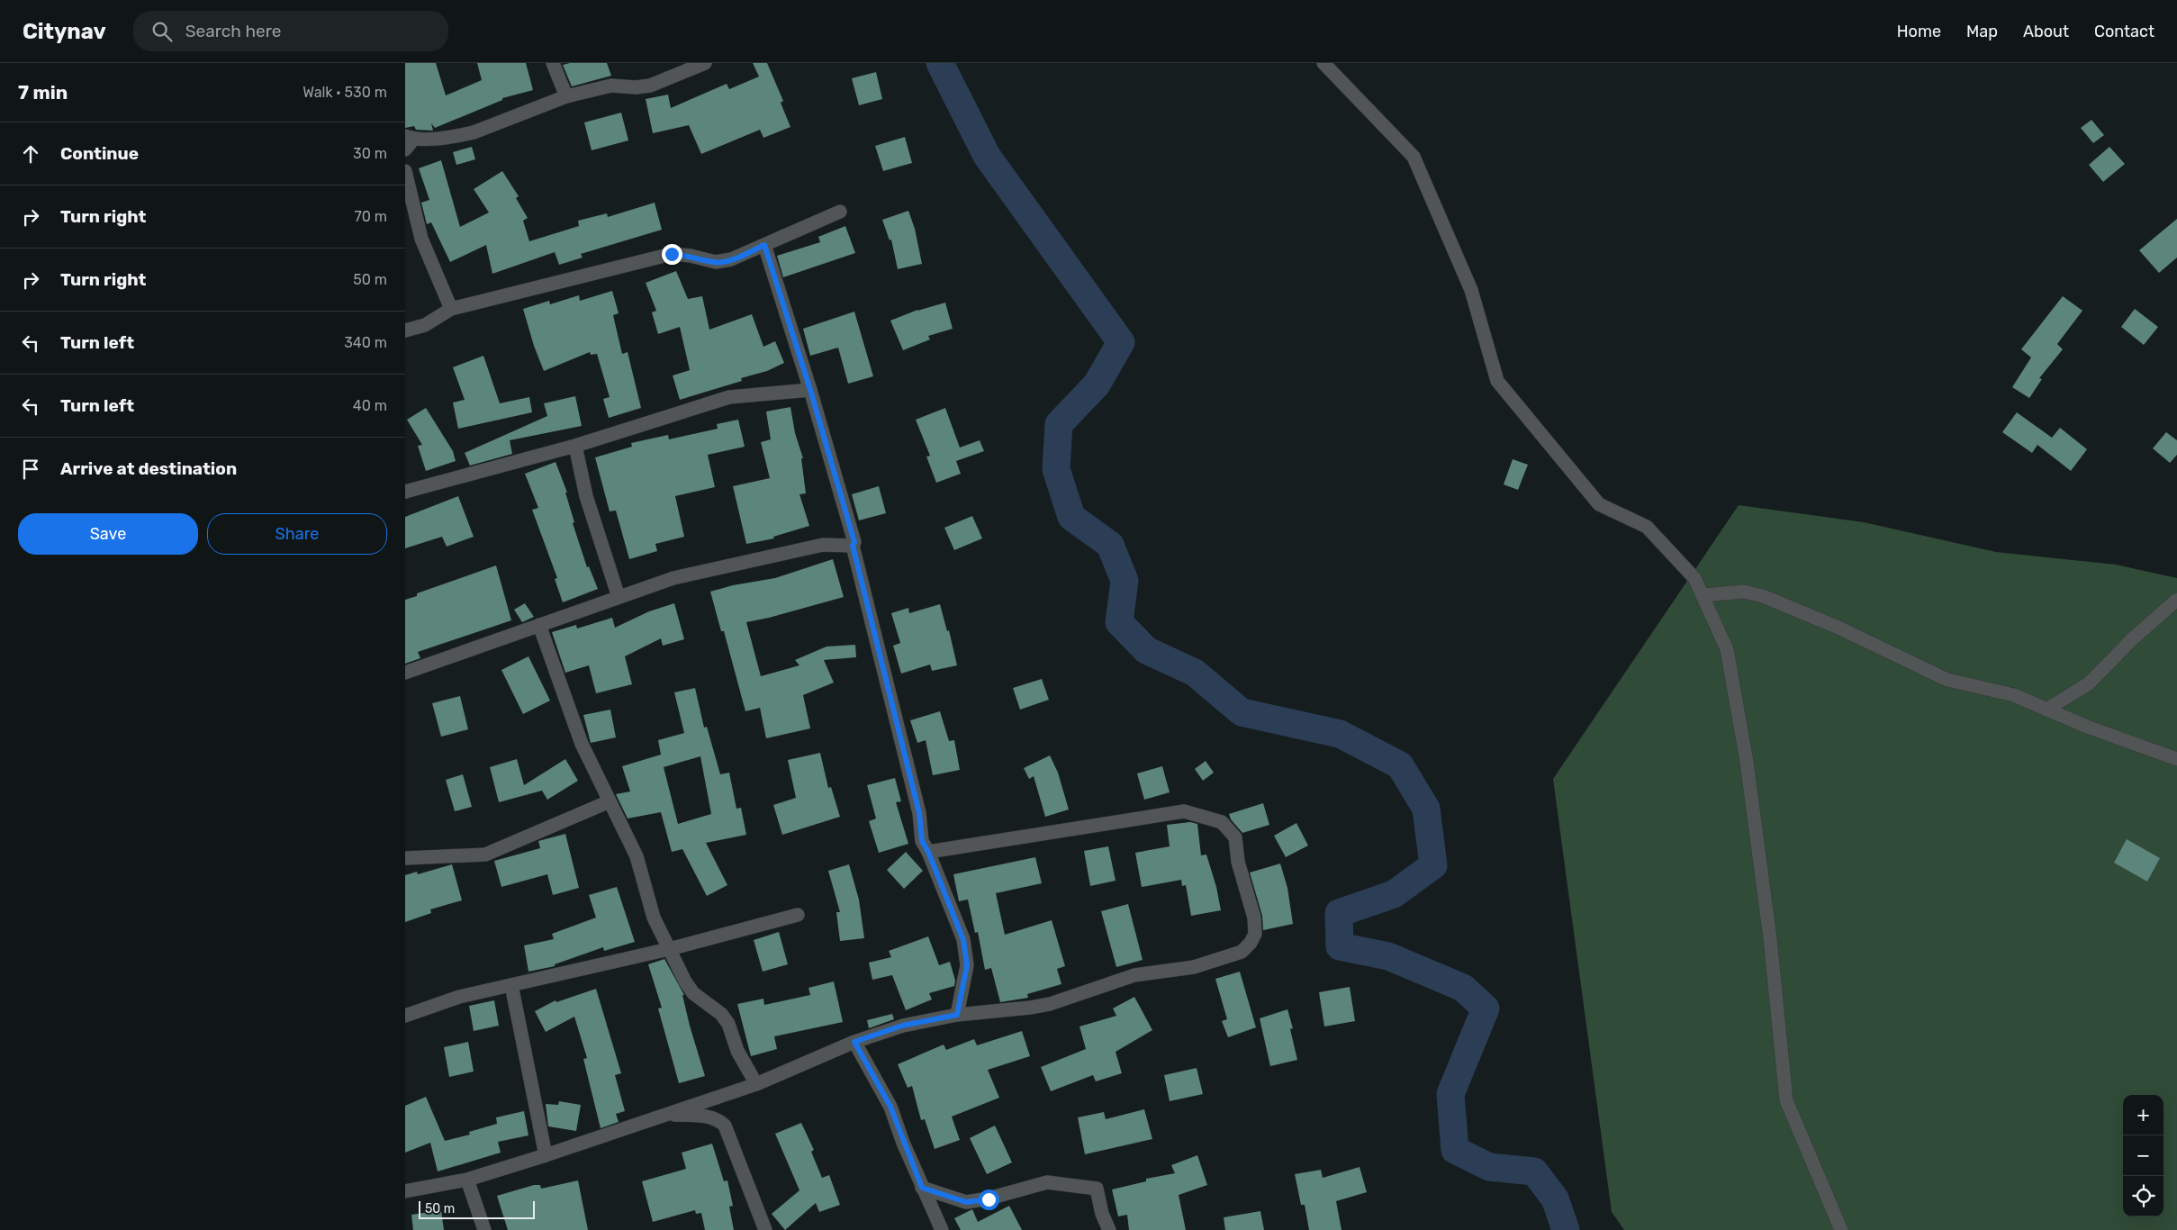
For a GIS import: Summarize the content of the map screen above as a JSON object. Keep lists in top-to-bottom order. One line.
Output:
{"scale_bar":"50 m","page":{"header":"Citynav","search":"Search here","nav":["Home","Map","About","Contact"],"heading":["7 min","Walk · 530 m"],"list":[["Continue","30 m"],["Turn right","70 m"],["Turn right","50 m"],["Turn left","340 m"],["Turn left","40 m"],"Arrive at destination"],"buttons":["Save","Share"],"map_buttons":["+","−"],"scale":"50 m"}}
